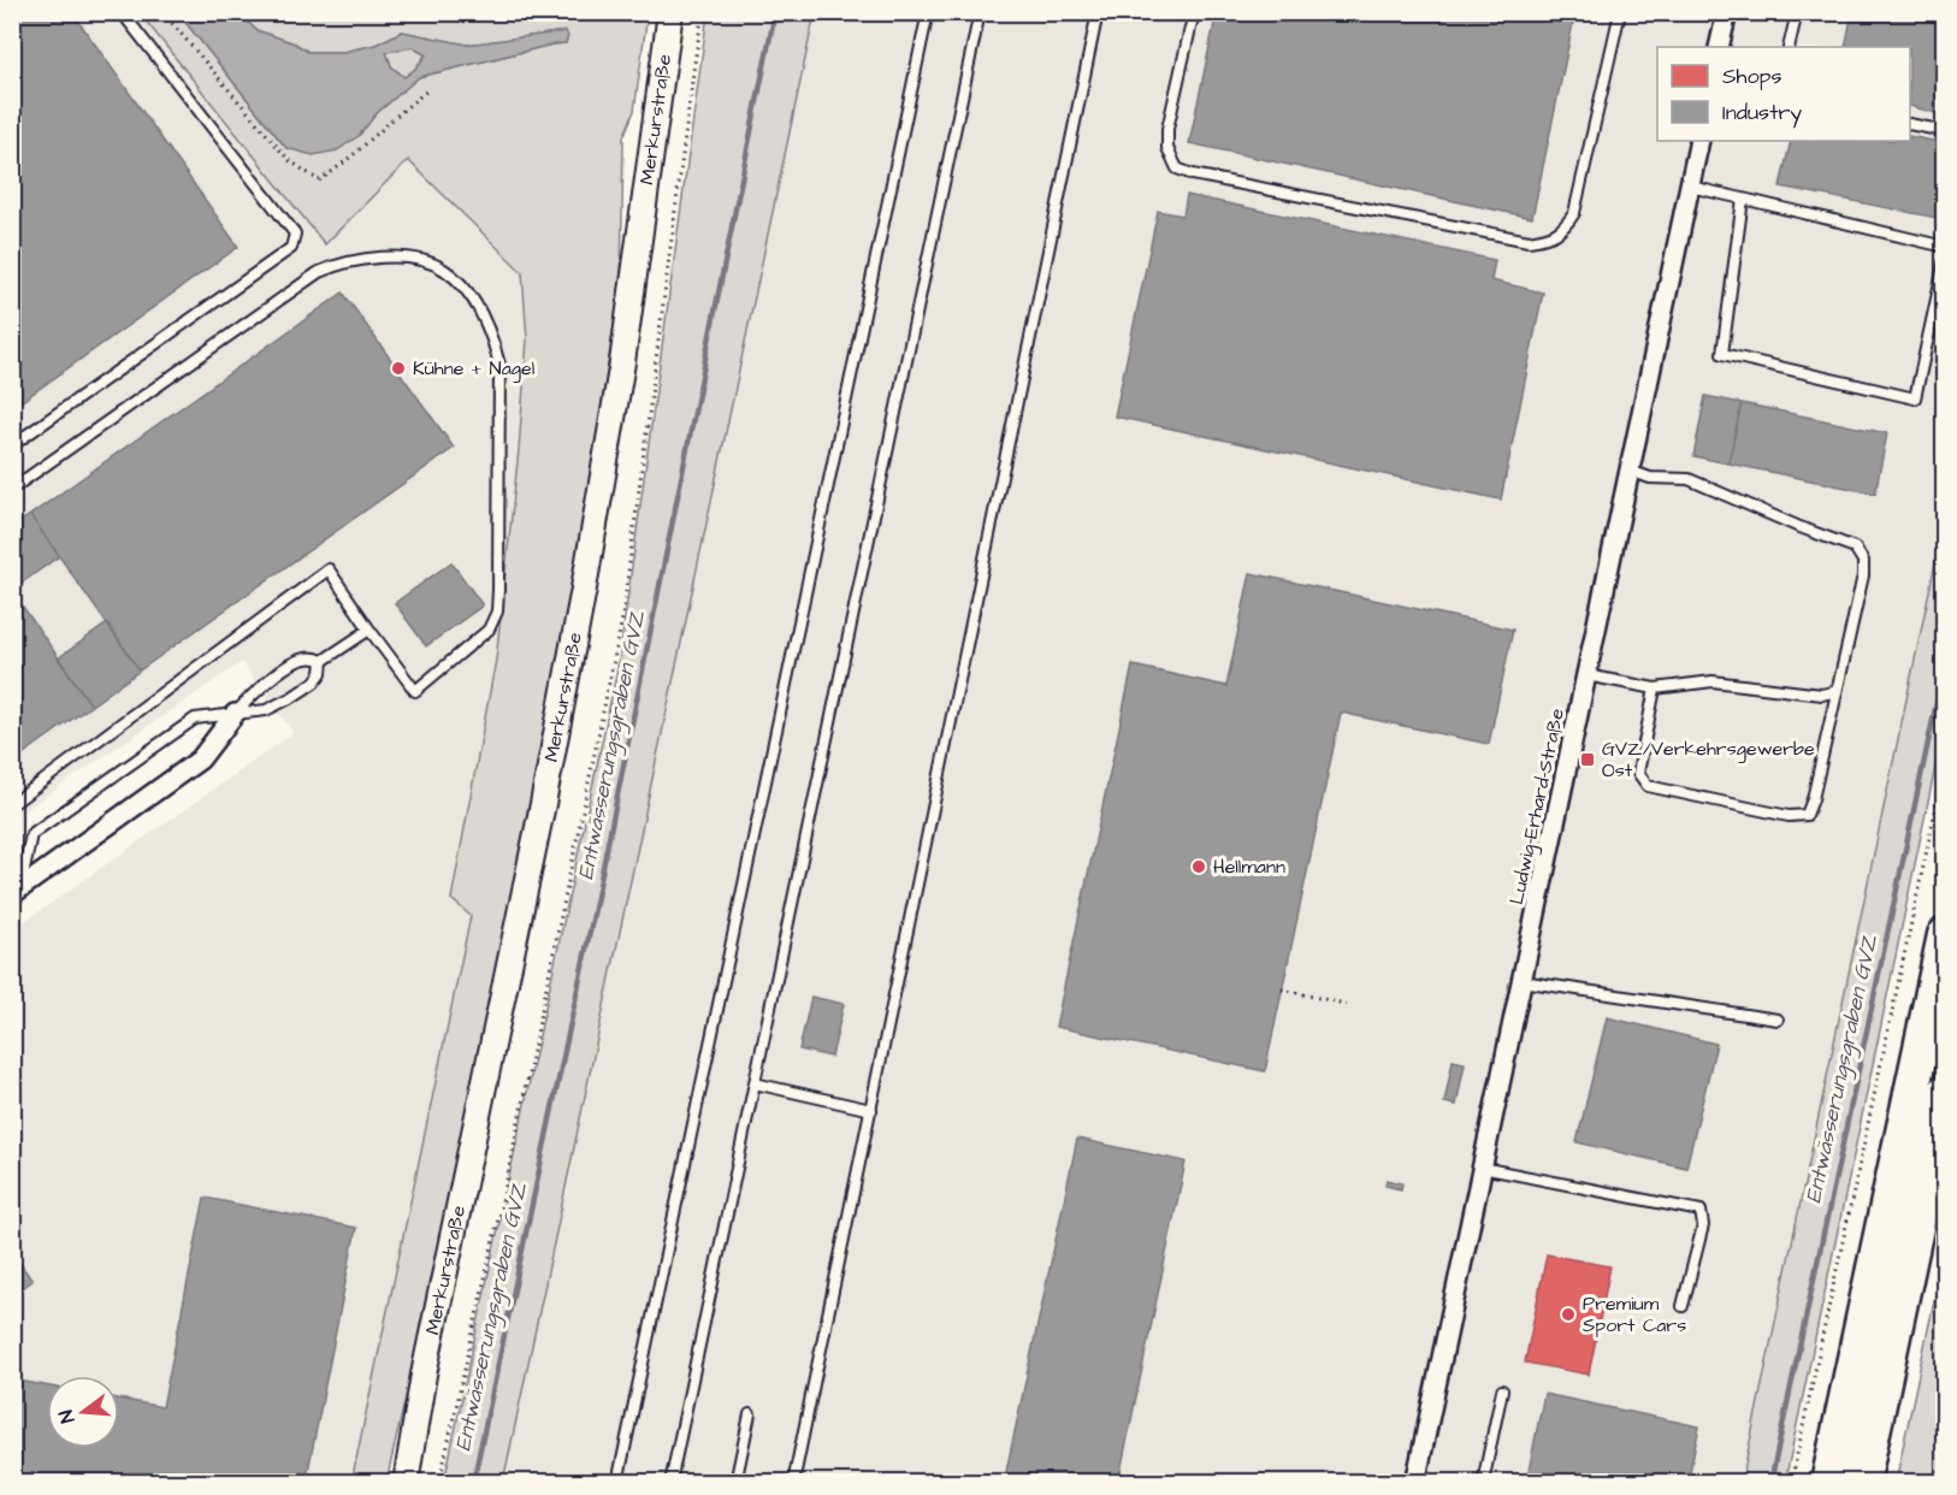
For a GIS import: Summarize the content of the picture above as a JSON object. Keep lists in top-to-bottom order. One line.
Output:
{"streets":{"street":["Merkurstraße","Ludwig-Erhard-Straße"]},"water":["Entwässerungsgraben GVZ"],"places":{"other":["Kühne + Nagel","Hellmann","Premium Sport Cars"],"transit":["GVZ/Verkehrsgewerbe Ost"]},"legend":["Shops","Industry"],"north":"left"}
